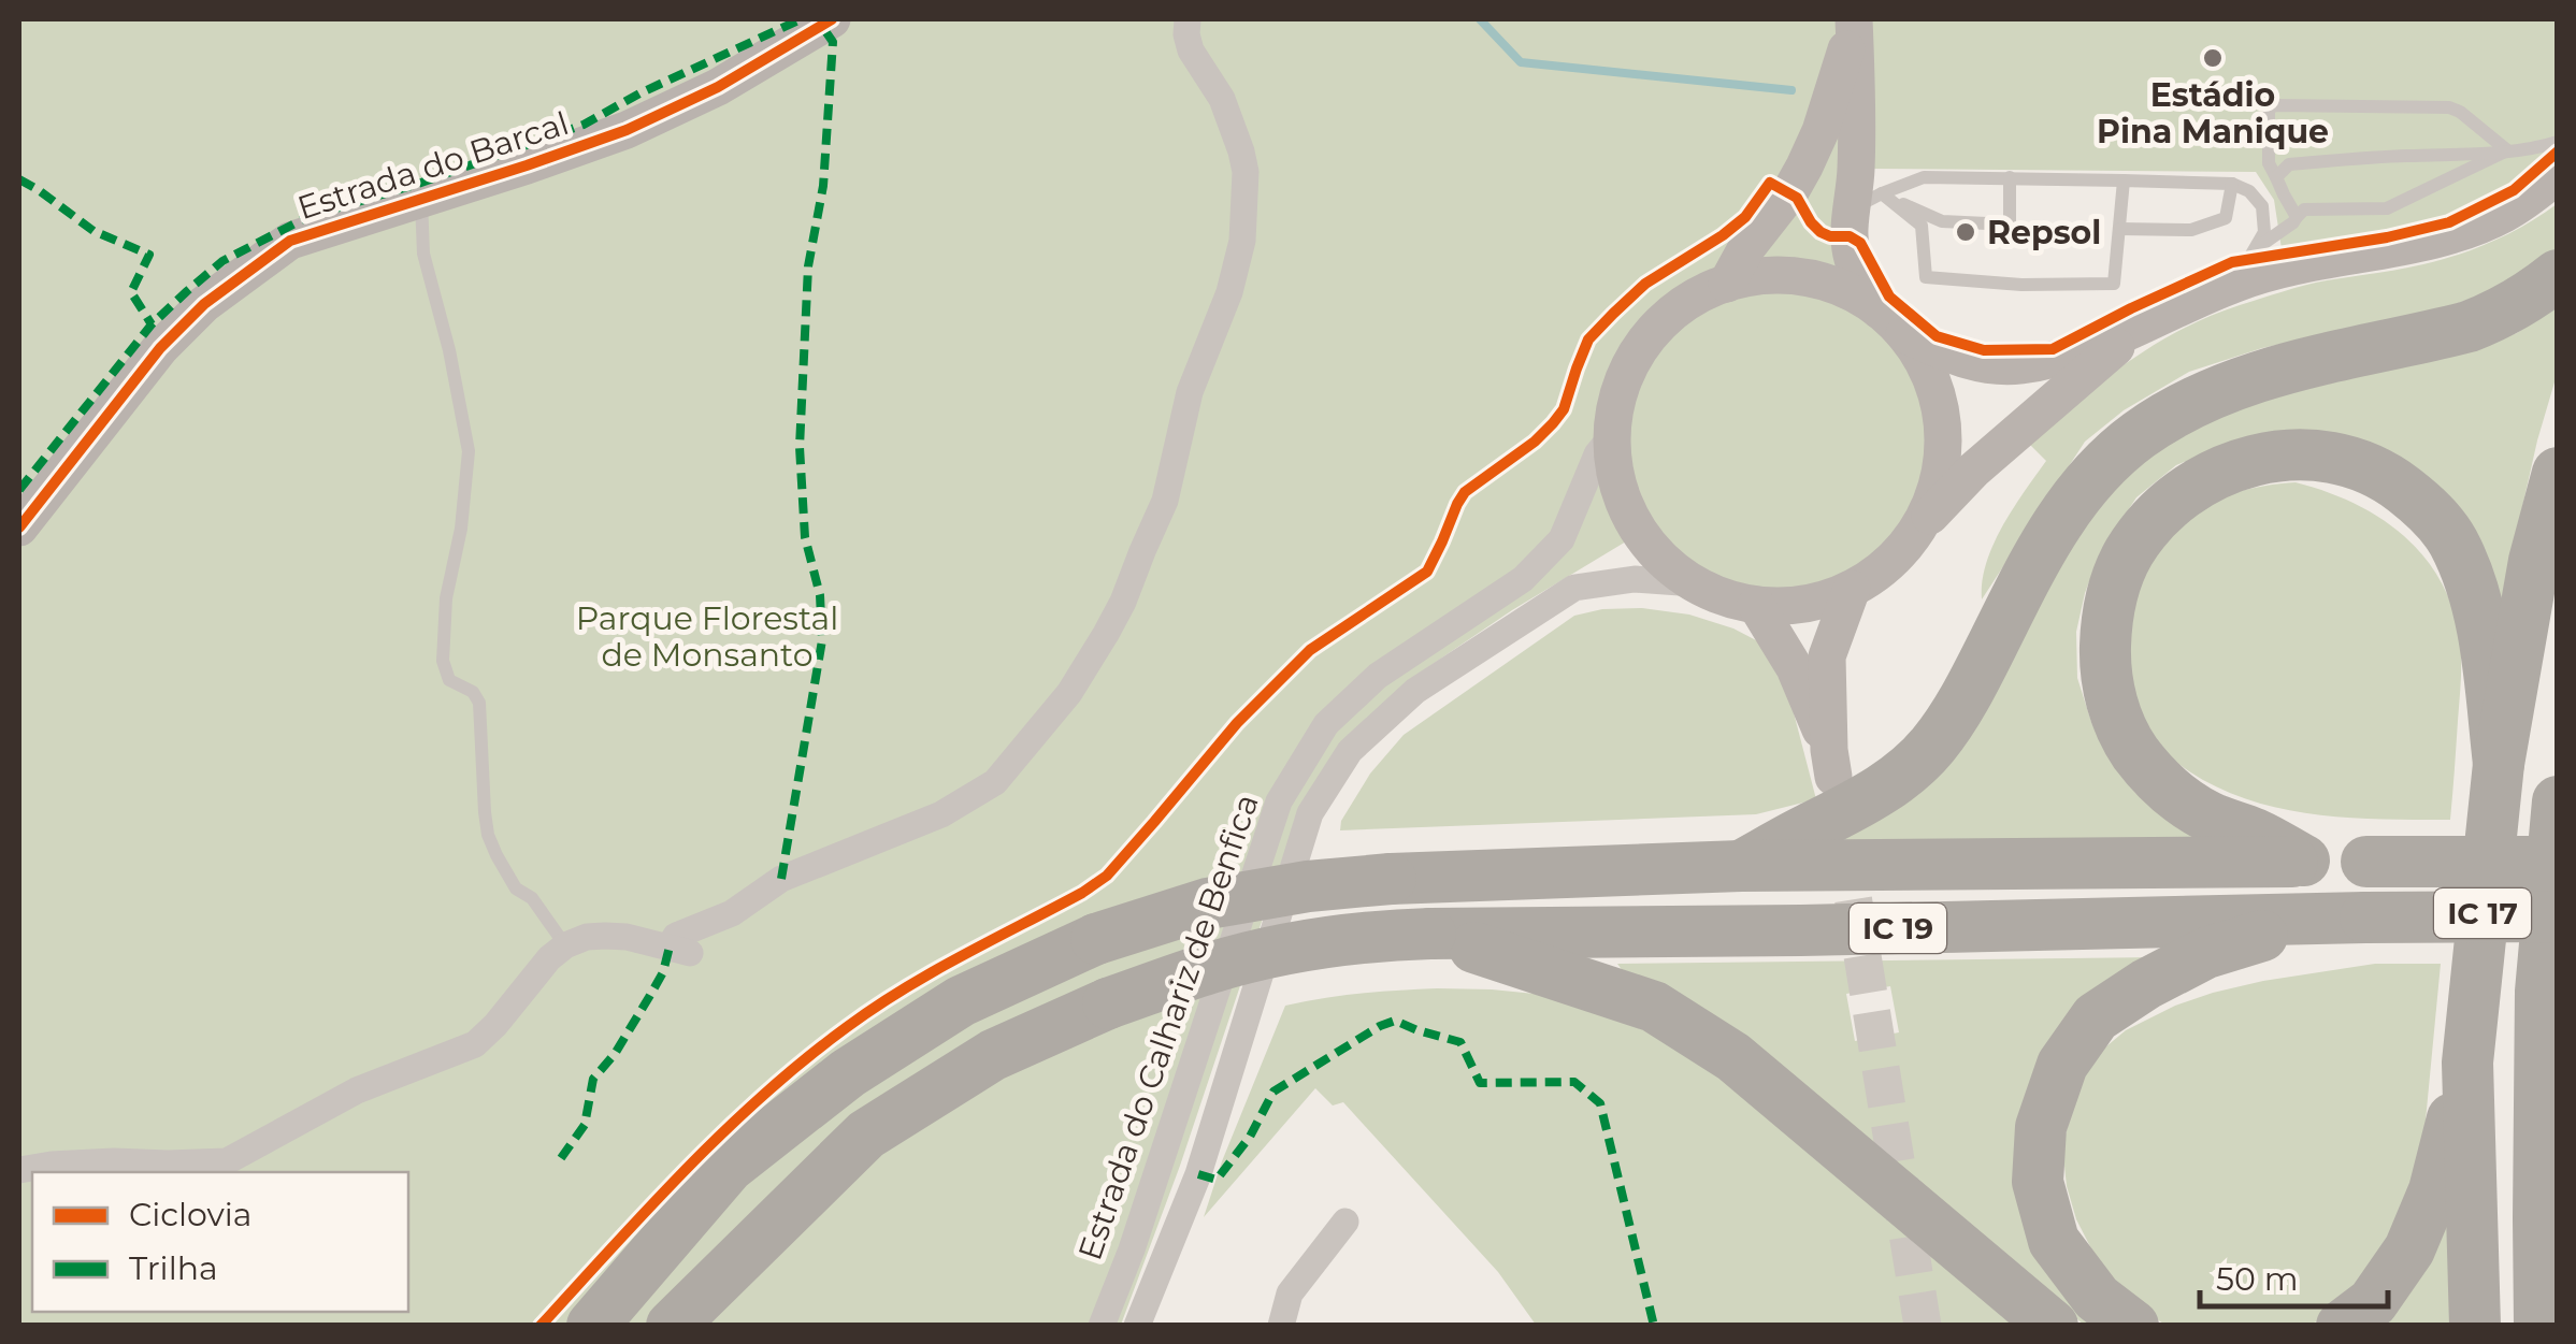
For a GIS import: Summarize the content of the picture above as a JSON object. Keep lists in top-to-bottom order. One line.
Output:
{"streets":{"highway":["IC 17","IC 19"],"street":["Estrada do Barcal","Estrada do Calhariz de Benfica"]},"parks":["Parque Florestal de Monsanto"],"places":["Estádio Pina Manique","Repsol"],"legend":["Ciclovia","Trilha"],"scale_bar":"50 m"}
